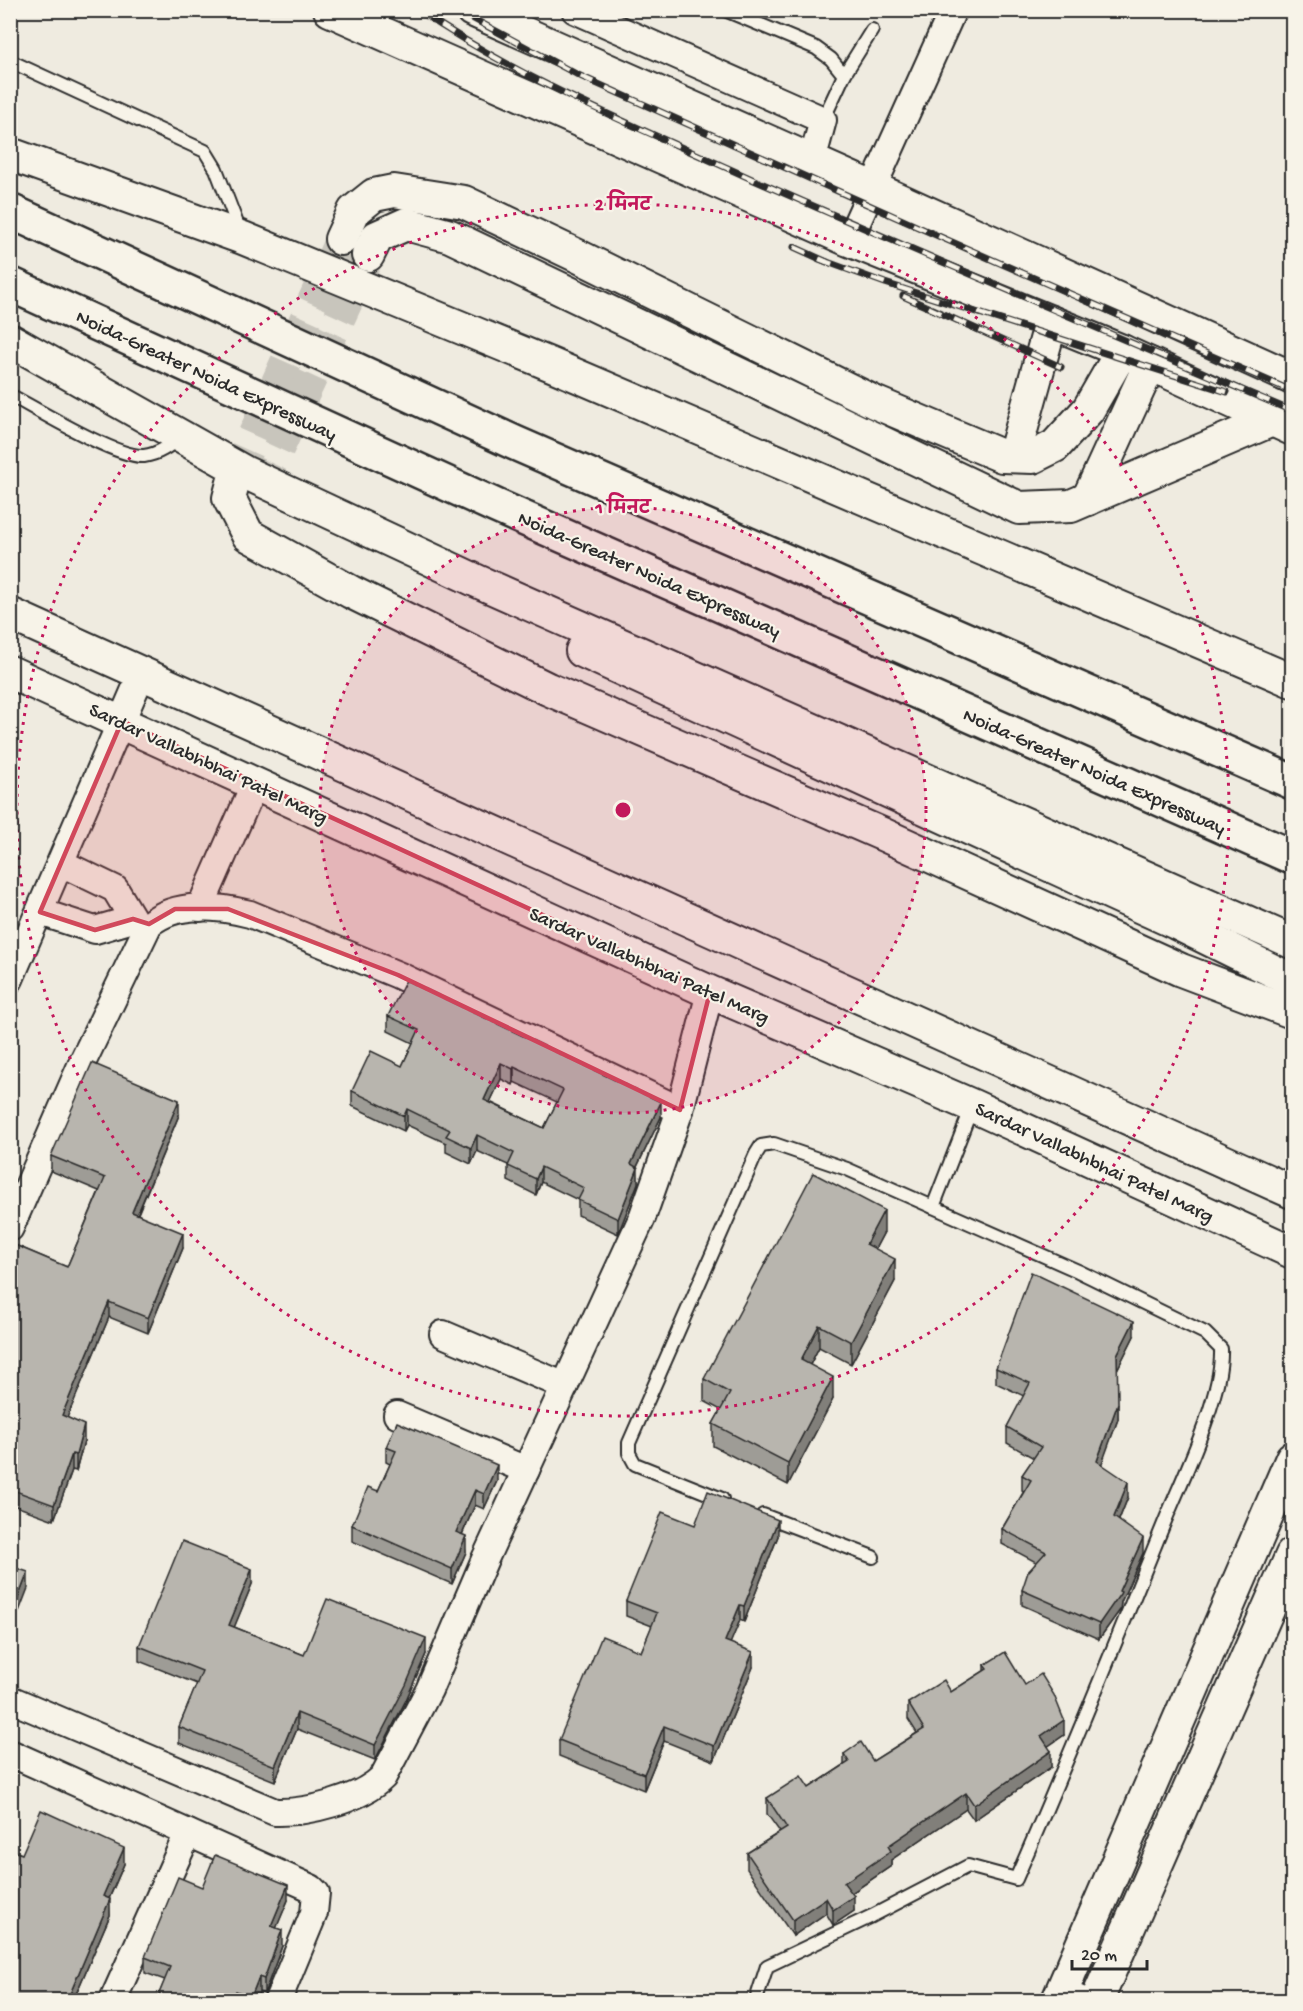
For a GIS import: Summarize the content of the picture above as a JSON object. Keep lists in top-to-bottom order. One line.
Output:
{"streets":{"highway":["Noida-Greater Noida Expressway"],"street":["Sardar Vallabhbhai Patel Marg"]},"scale_bar":"20 m","rings":["2 मिनट","1 मिनट"]}
